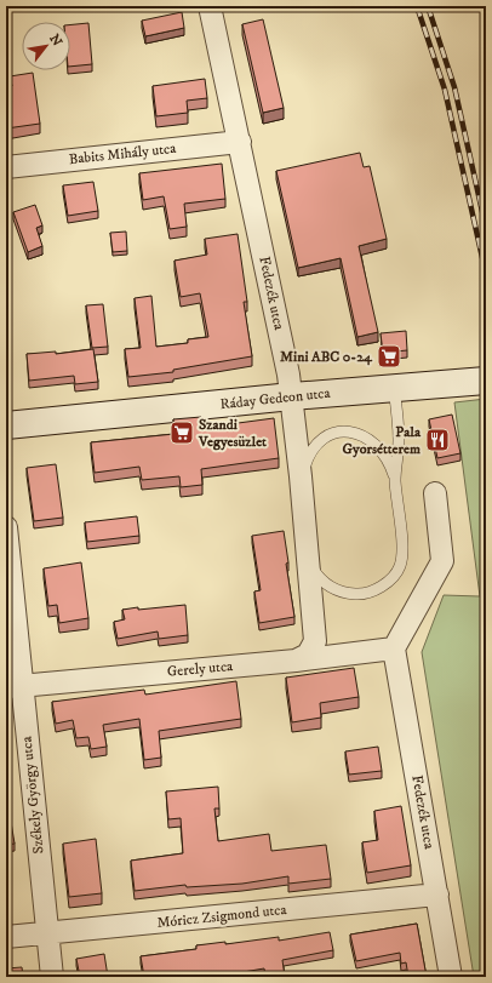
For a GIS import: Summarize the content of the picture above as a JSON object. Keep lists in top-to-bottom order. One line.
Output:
{"streets":{"main road":["Ráday Gedeon utca"],"street":["Babits Mihály utca","Fedezék utca","Gerely utca","Székely György utca","Móricz Zsigmond utca"]},"crossings":[["Babits Mihály utca","Fedezék utca"],["Fedezék utca","Ráday Gedeon utca"],["Fedezék utca","Gerely utca"],["Fedezék utca","Móricz Zsigmond utca"],["Gerely utca","Székely György utca"],["Székely György utca","Móricz Zsigmond utca"]],"places":{"supermarket":["Mini ABC 0-24","Szandi Vegyesüzlet"],"restaurant":["Pala Gyorsétterem"]},"north":"top right"}
